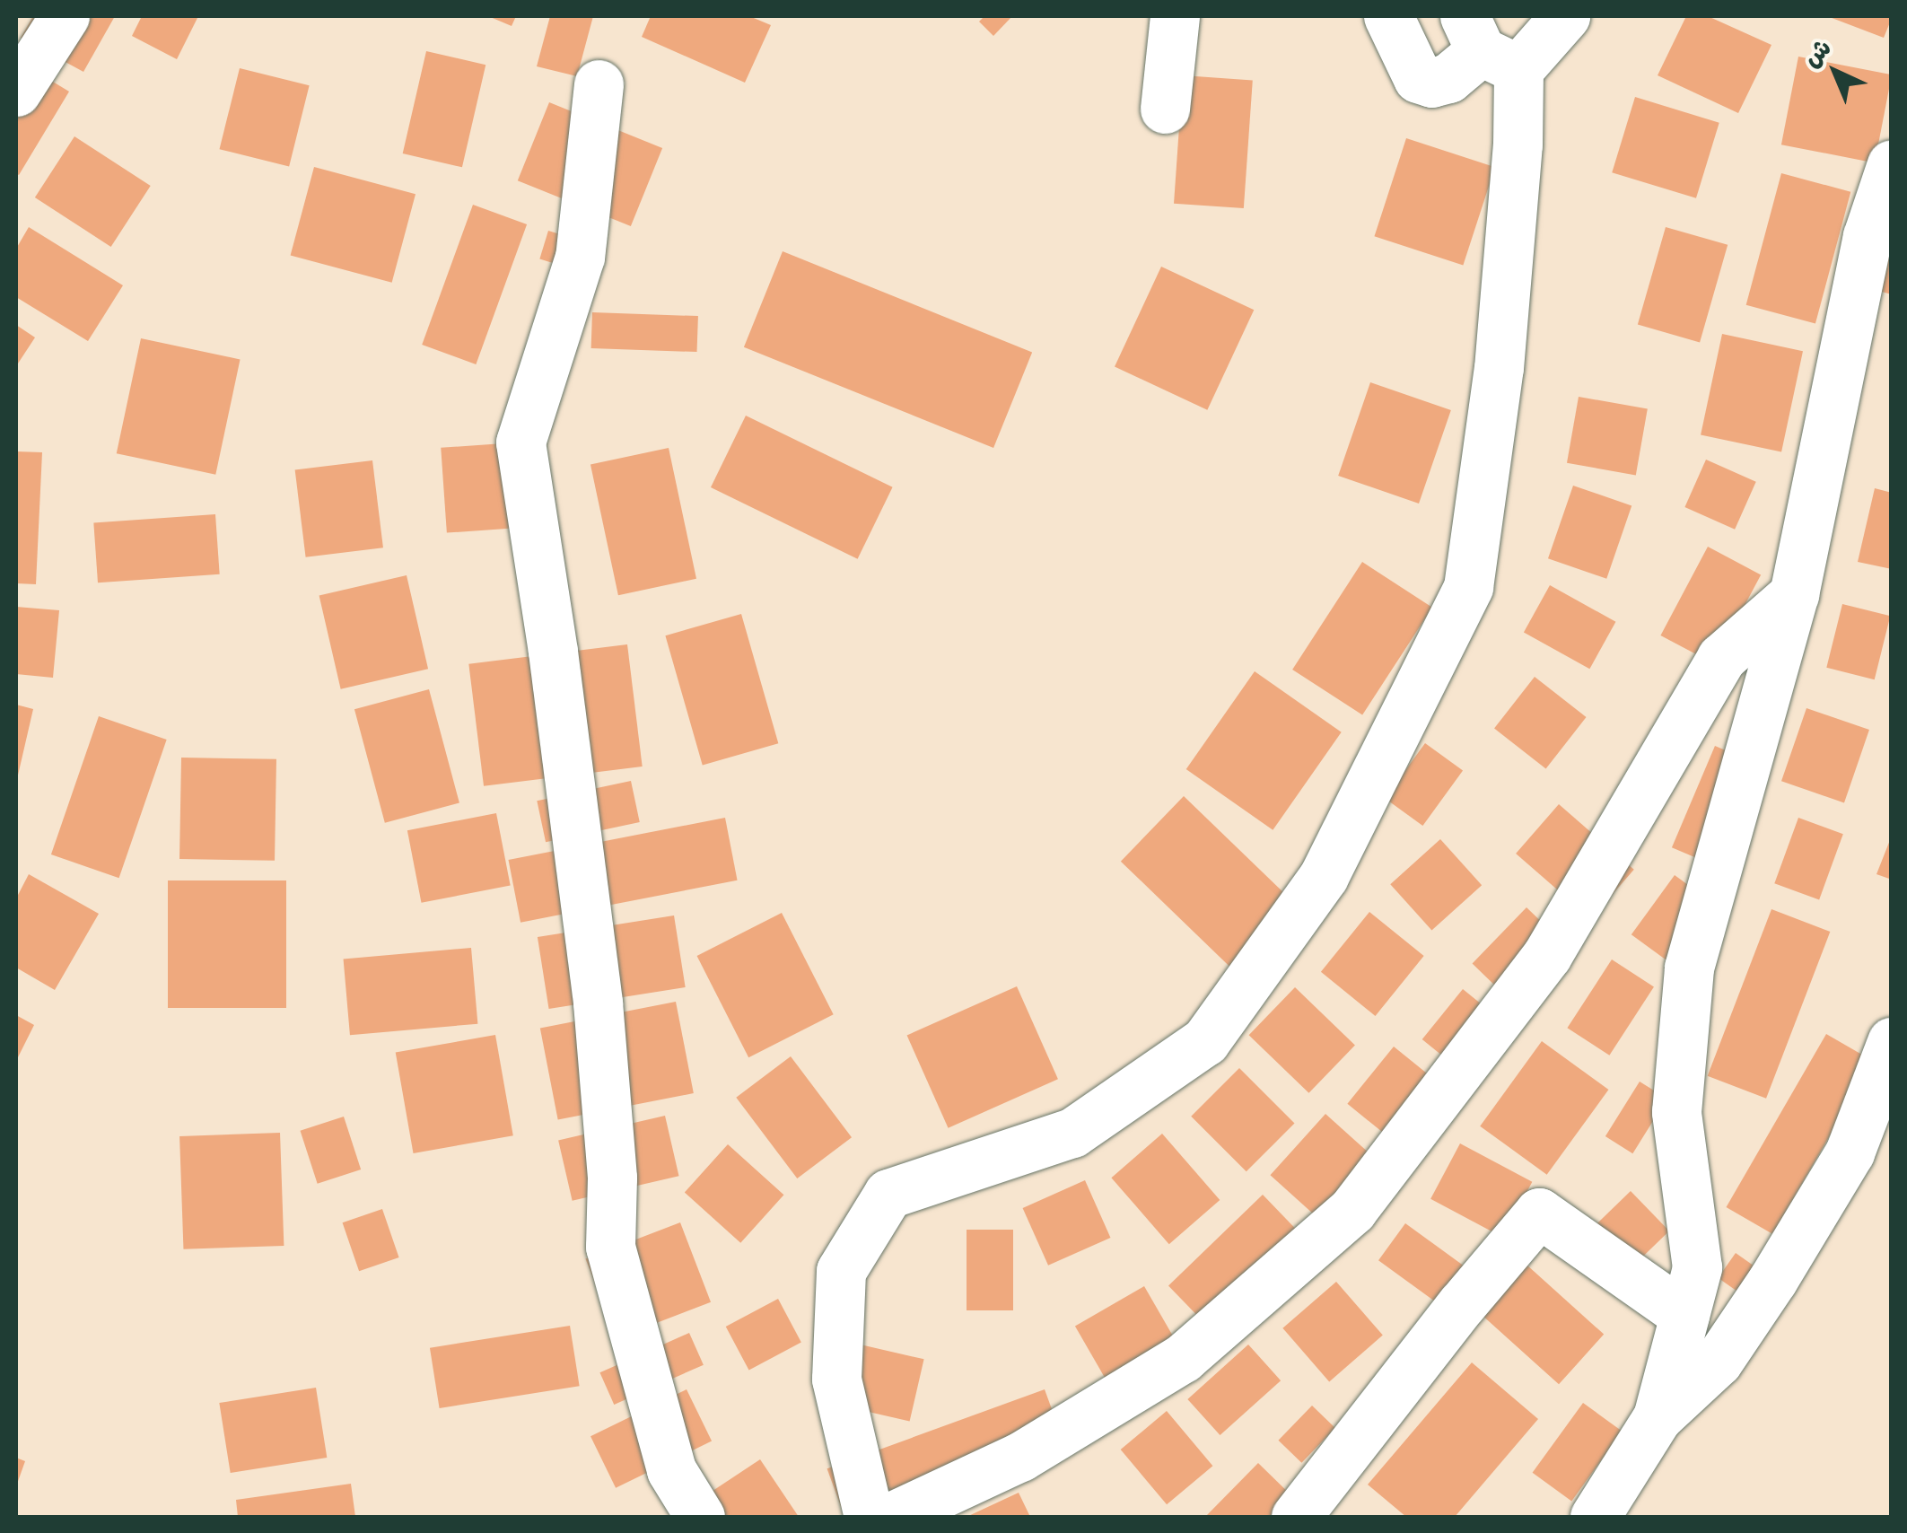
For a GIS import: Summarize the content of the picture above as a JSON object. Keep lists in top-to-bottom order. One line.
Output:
{"north":"top left"}
